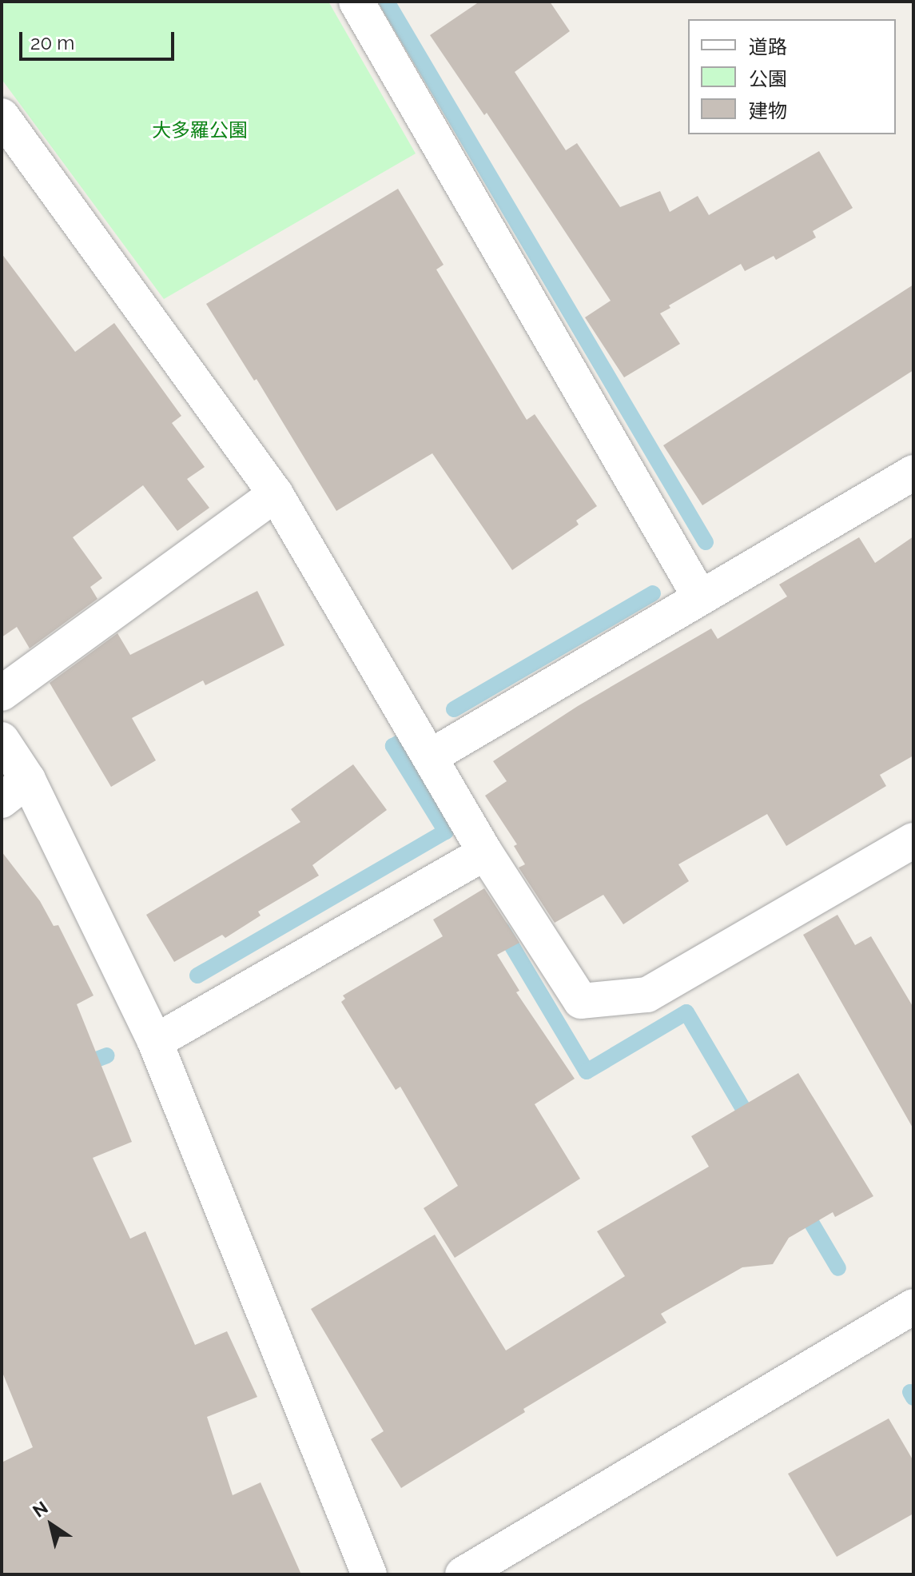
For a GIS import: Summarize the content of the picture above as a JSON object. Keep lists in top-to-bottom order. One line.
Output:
{"parks":["大多羅公園"],"legend":["道路","公園","建物"],"scale_bar":"20 m","north":"top left"}
